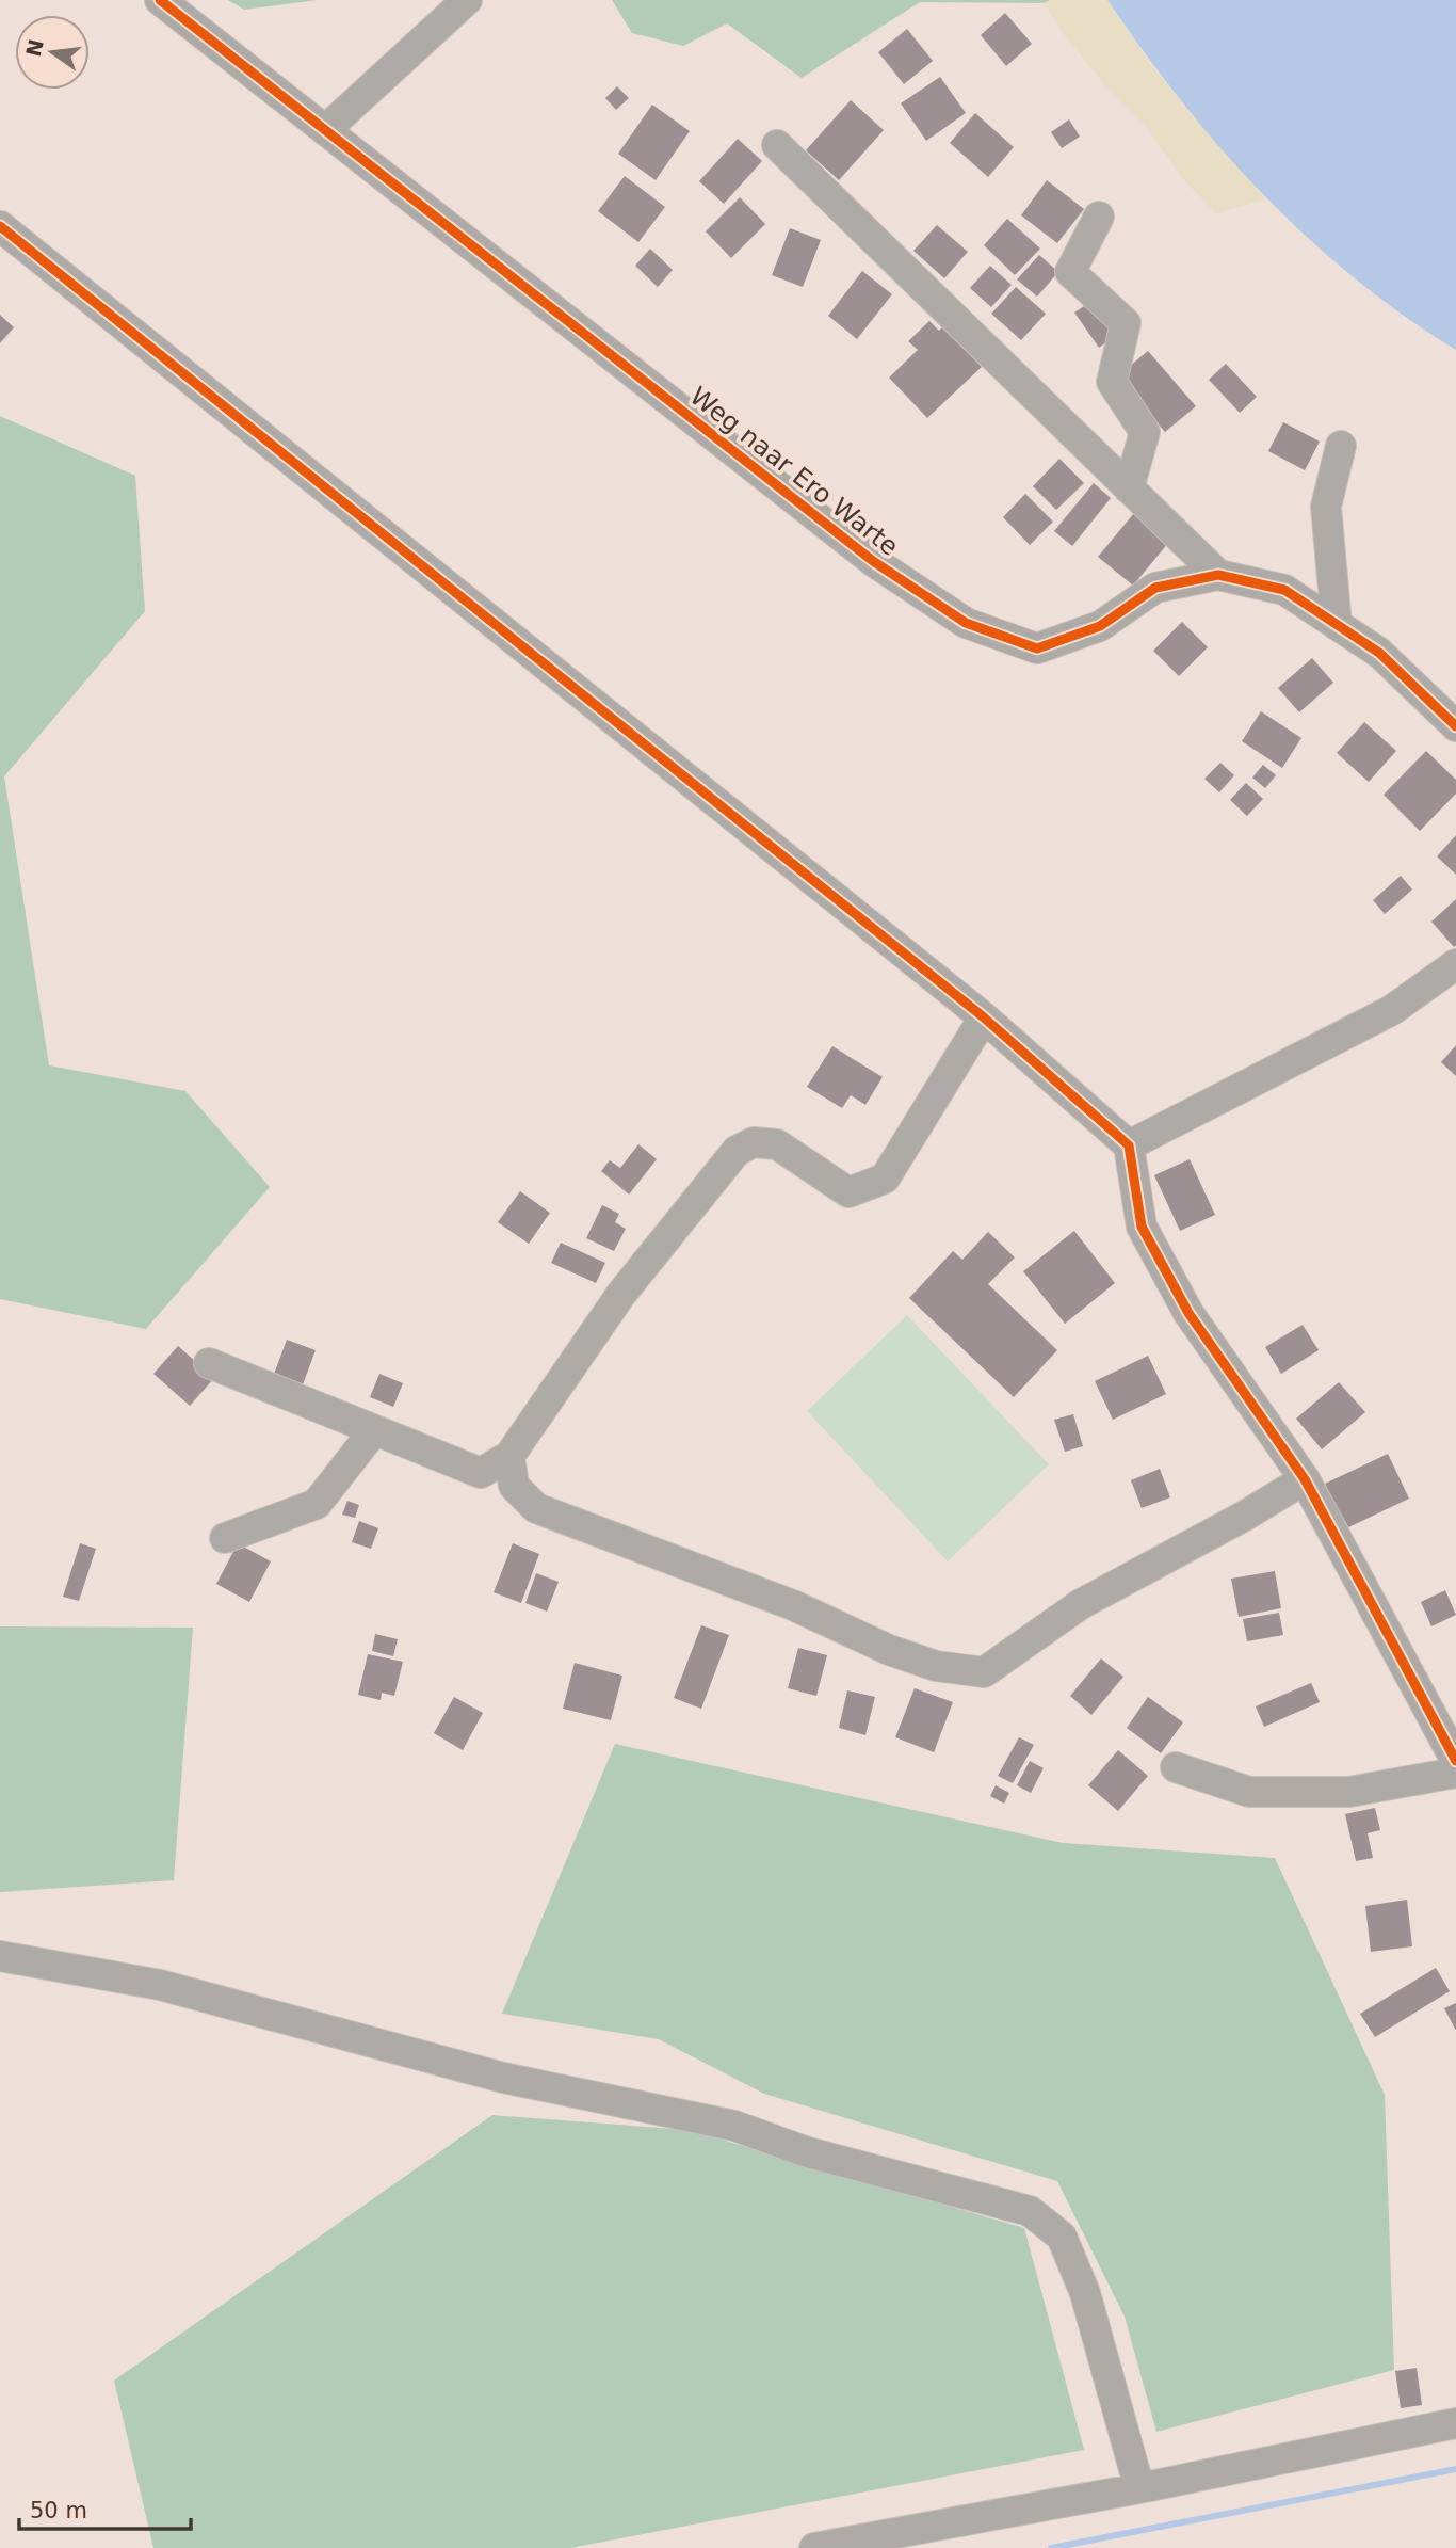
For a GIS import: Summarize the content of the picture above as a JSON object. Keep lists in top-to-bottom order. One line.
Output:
{"streets":{"street":["Weg naar Ero Warte"]},"scale_bar":"50 m","north":"left"}
